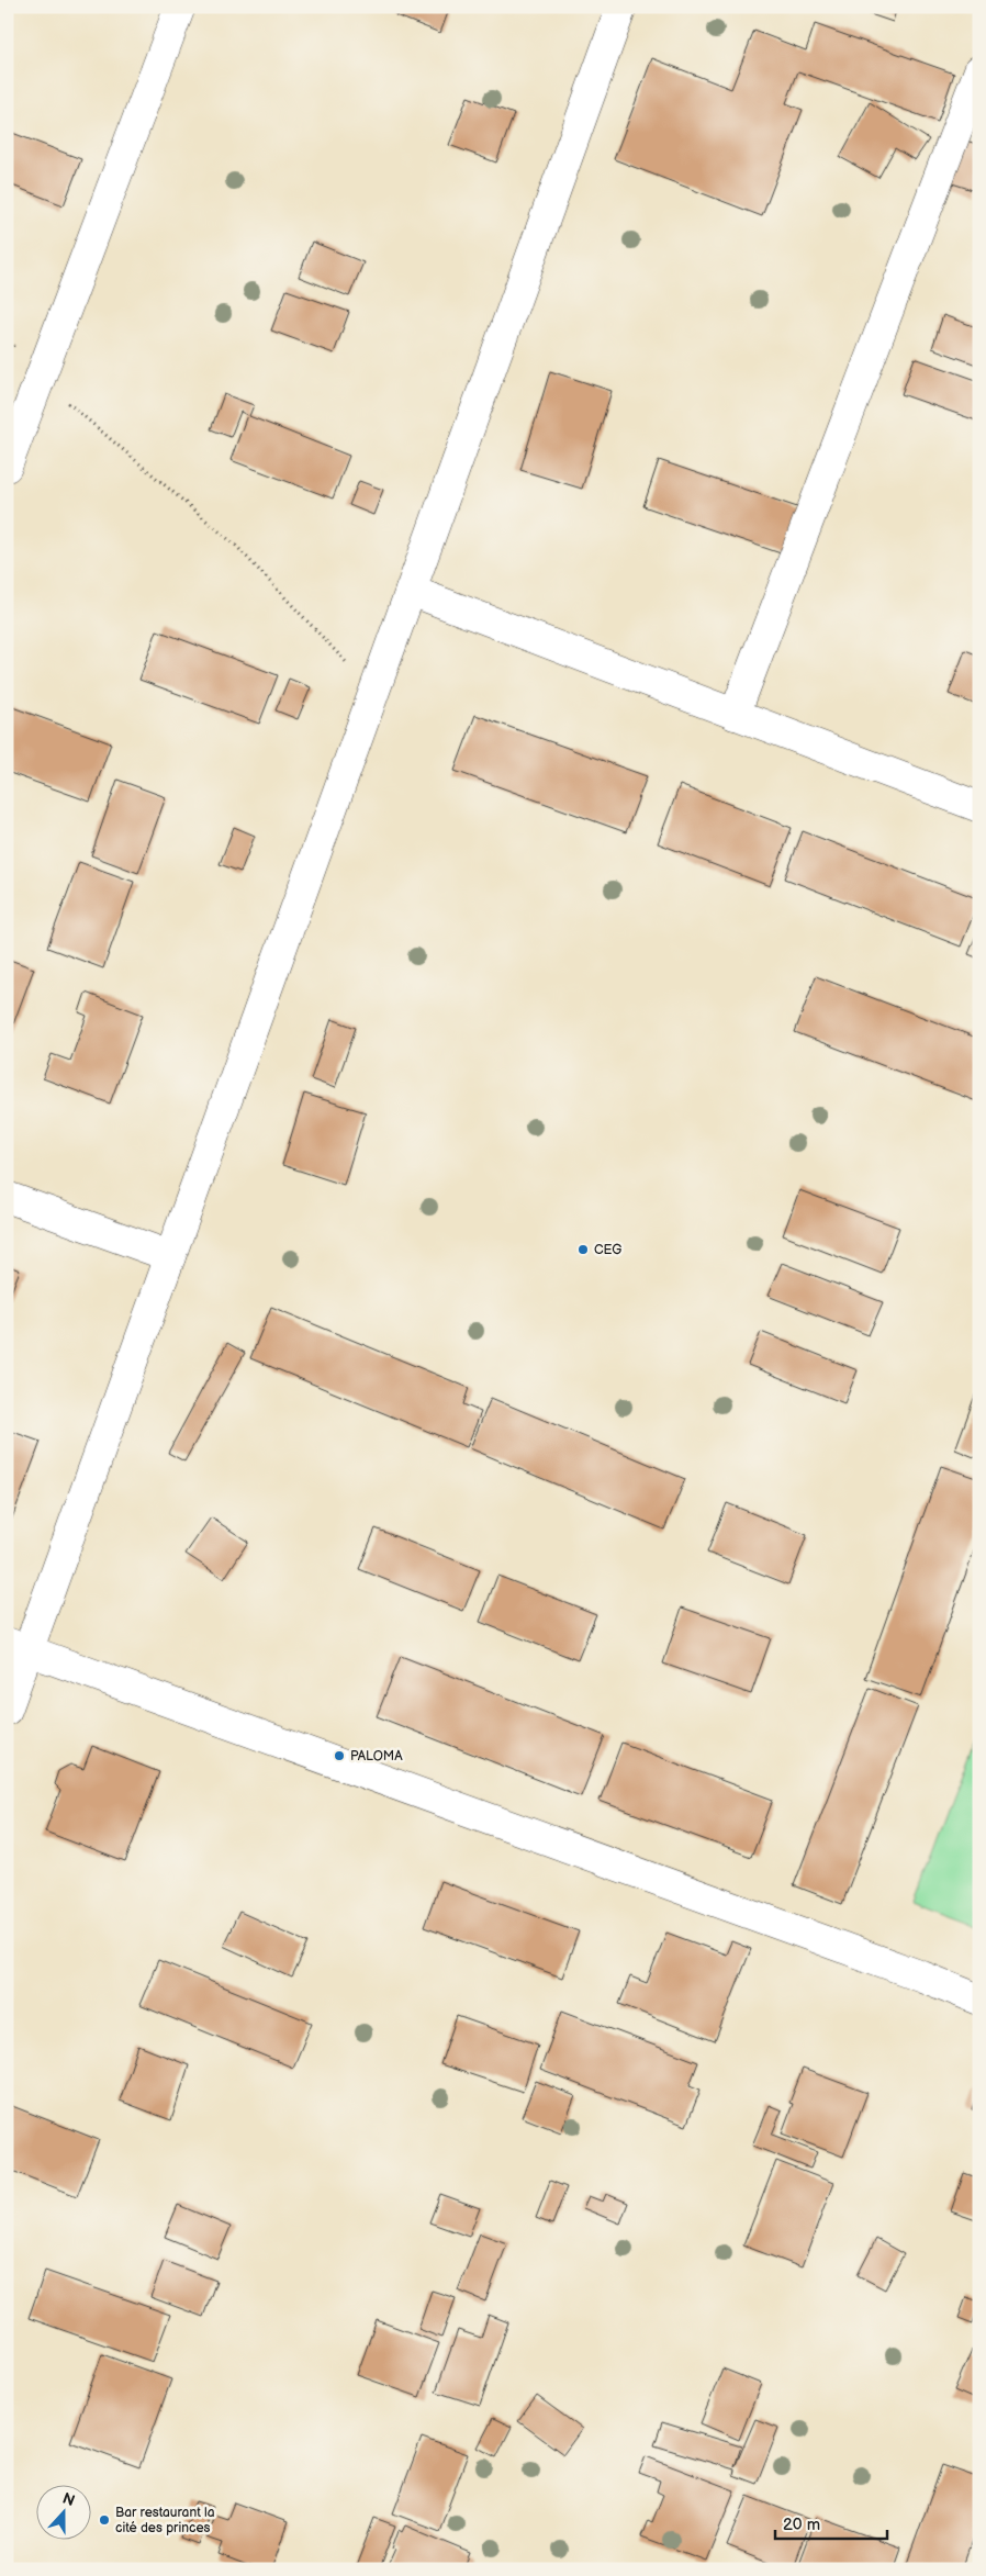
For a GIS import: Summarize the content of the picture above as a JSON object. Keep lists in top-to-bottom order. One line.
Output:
{"places":["CEG","PALOMA","Bar restaurant la cité des princes"],"scale_bar":"20 m","north":"top"}
